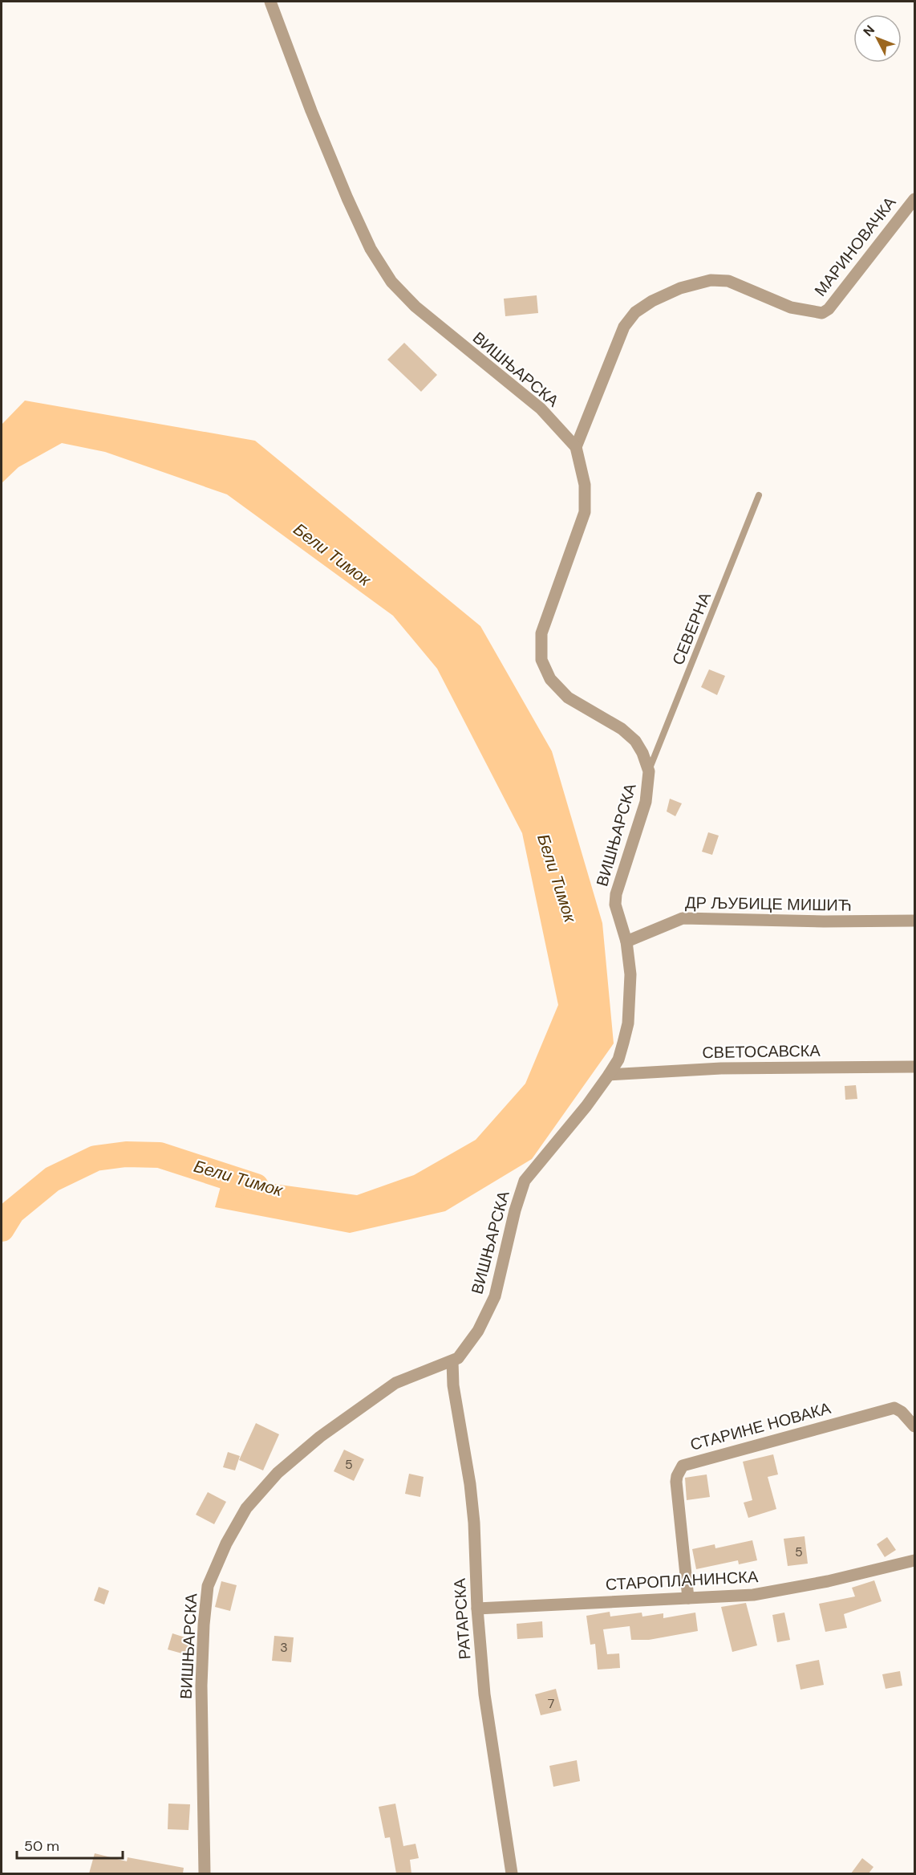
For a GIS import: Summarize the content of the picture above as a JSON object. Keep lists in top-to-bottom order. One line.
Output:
{"streets":{"street":["МАРИНОВАЧКА","ВИШЊАРСКА","ДР ЉУБИЦЕ МИШИЋ","СВЕТОСАВСКА","СТАРИНЕ НОВАКА","СТАРОПЛАНИНСКА","РАТАРСКА"],"lane":["СЕВЕРНА"]},"crossings":[["МАРИНОВАЧКА","ВИШЊАРСКА"],["ВИШЊАРСКА","СЕВЕРНА"],["ВИШЊАРСКА","ДР ЉУБИЦЕ МИШИЋ"],["ВИШЊАРСКА","СВЕТОСАВСКА"],["ВИШЊАРСКА","РАТАРСКА"],["СТАРИНЕ НОВАКА","СТАРОПЛАНИНСКА"],["СТАРОПЛАНИНСКА","РАТАРСКА"]],"water":["Бели Тимок"],"house_numbers":["5","5","3","7"],"scale_bar":"50 m","north":"top left"}
